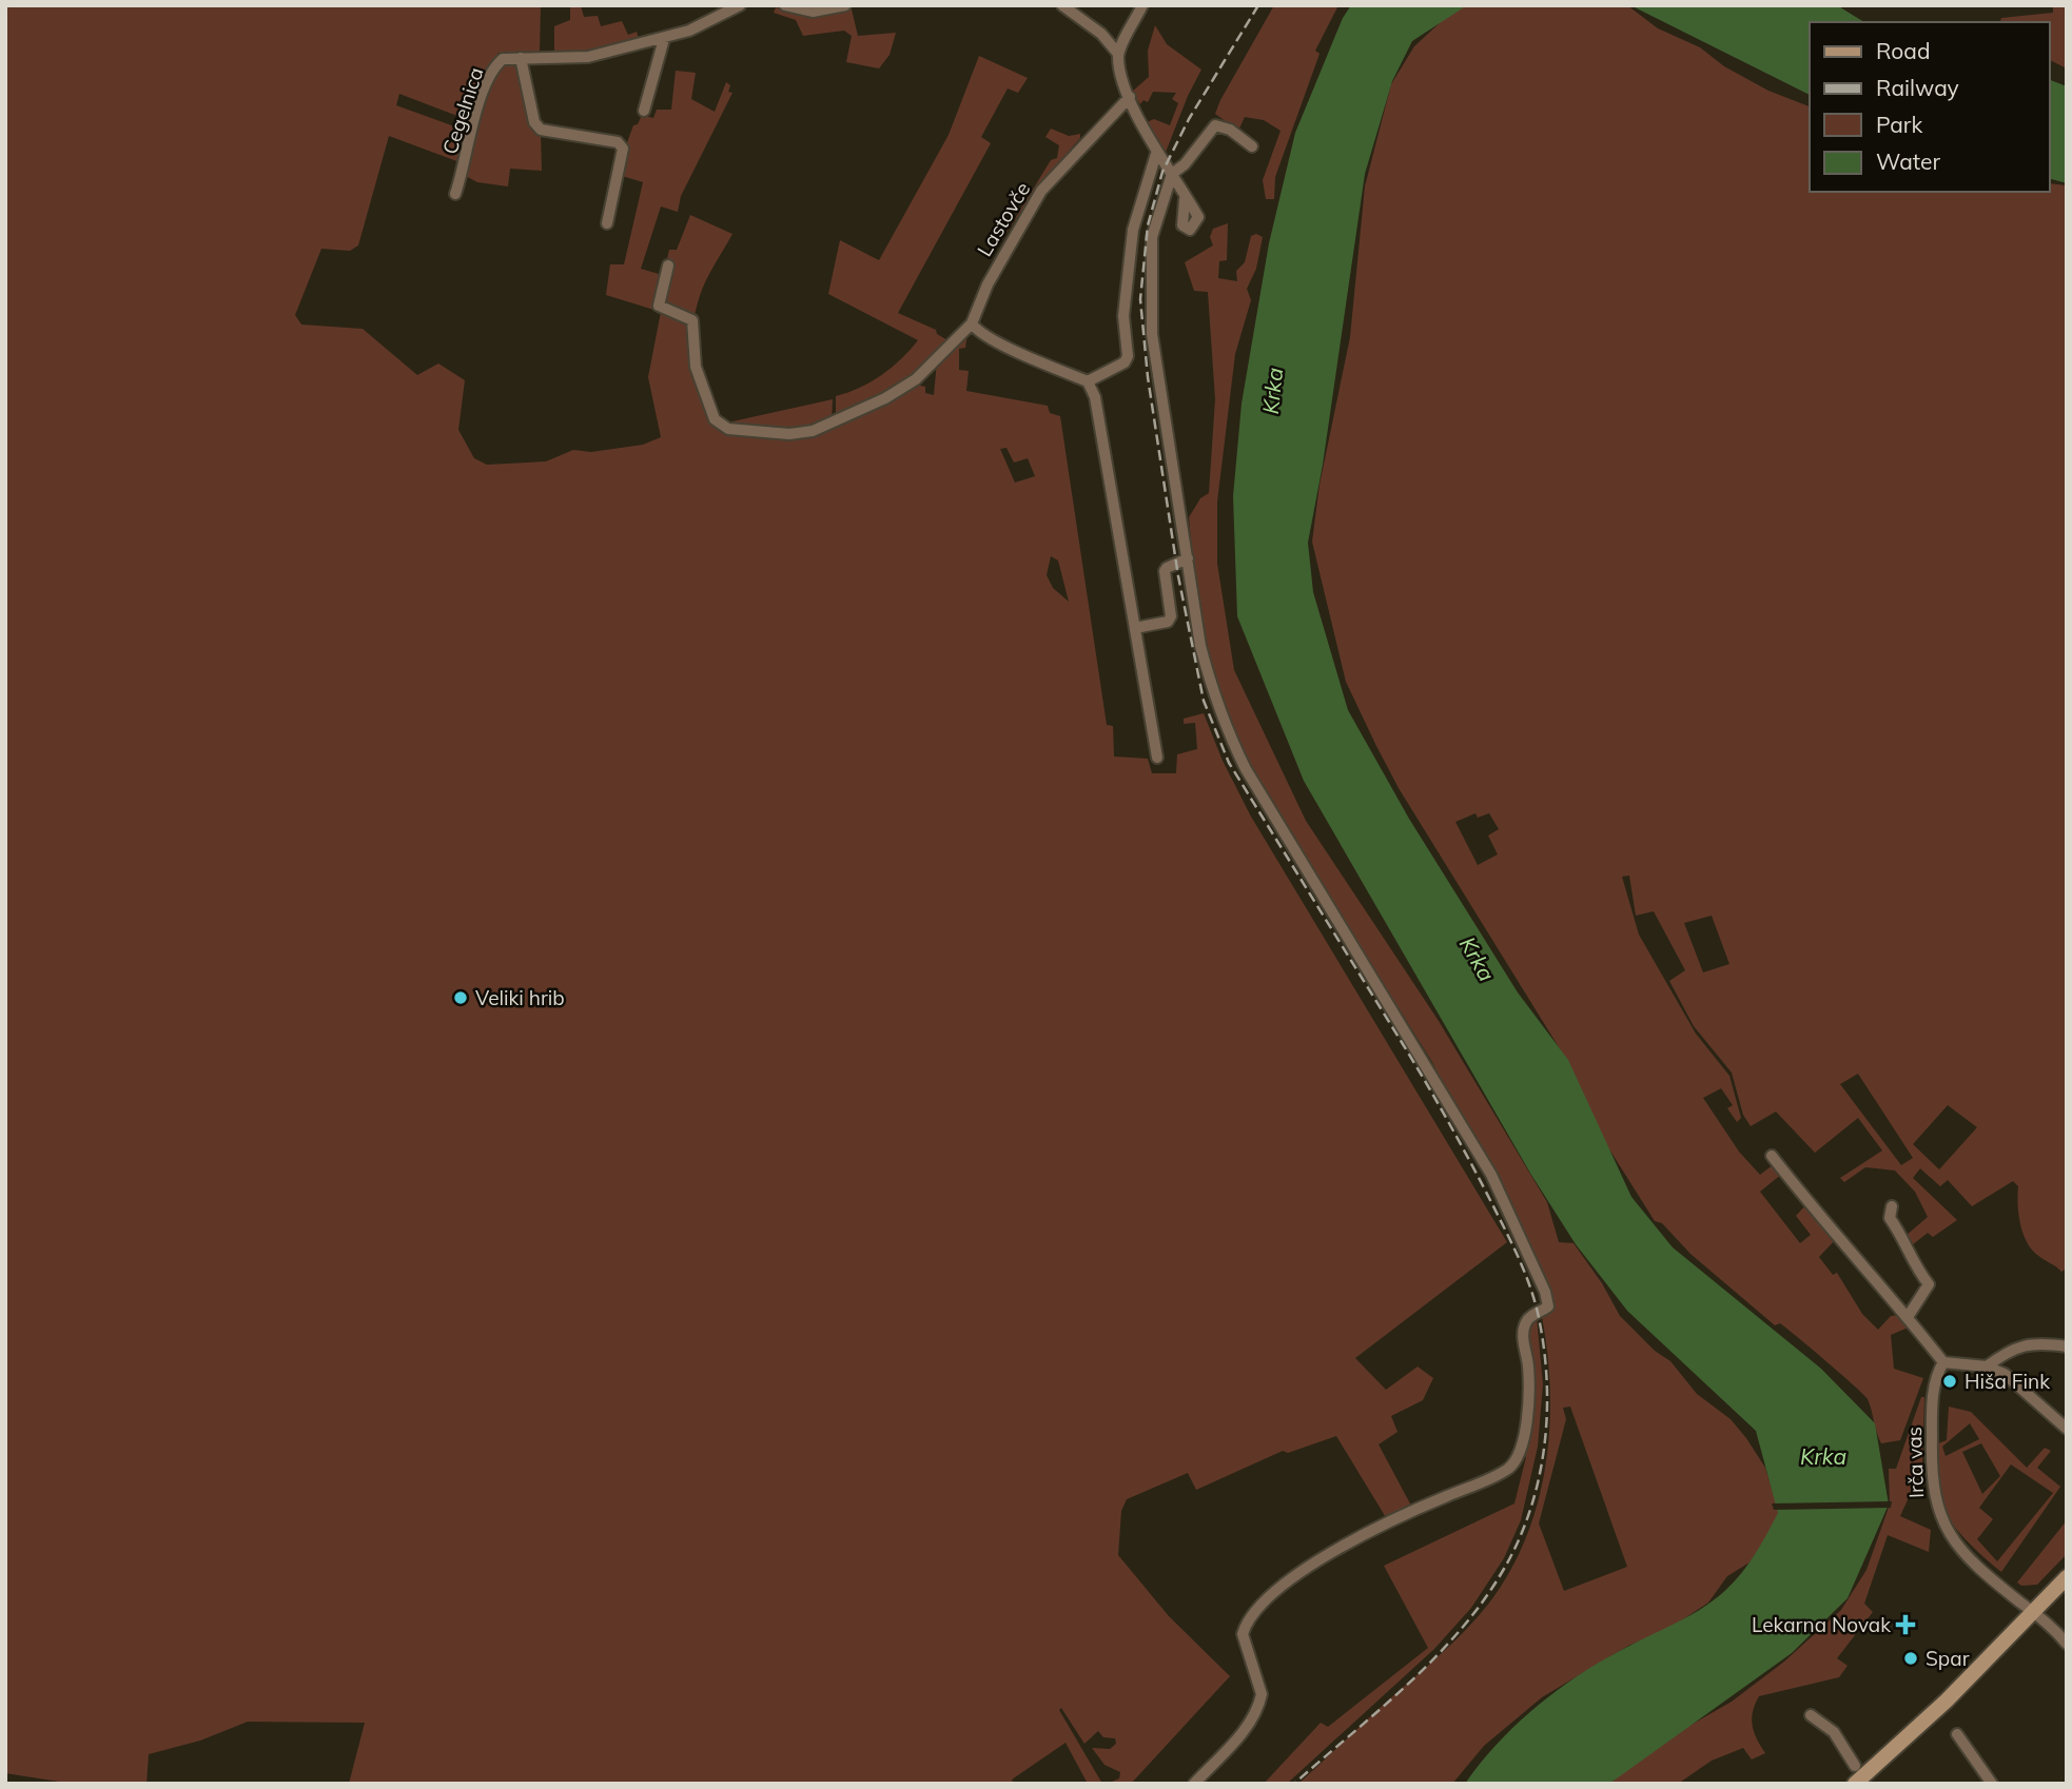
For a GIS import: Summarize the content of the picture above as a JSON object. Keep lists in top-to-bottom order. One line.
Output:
{"streets":{"street":["Cegelnica","Lastovče","Irča vas"]},"water":["Krka"],"places":{"other":["Veliki hrib","Hiša Fink","Spar"],"health":["Lekarna Novak"]},"legend":["Road","Railway","Park","Water"]}
